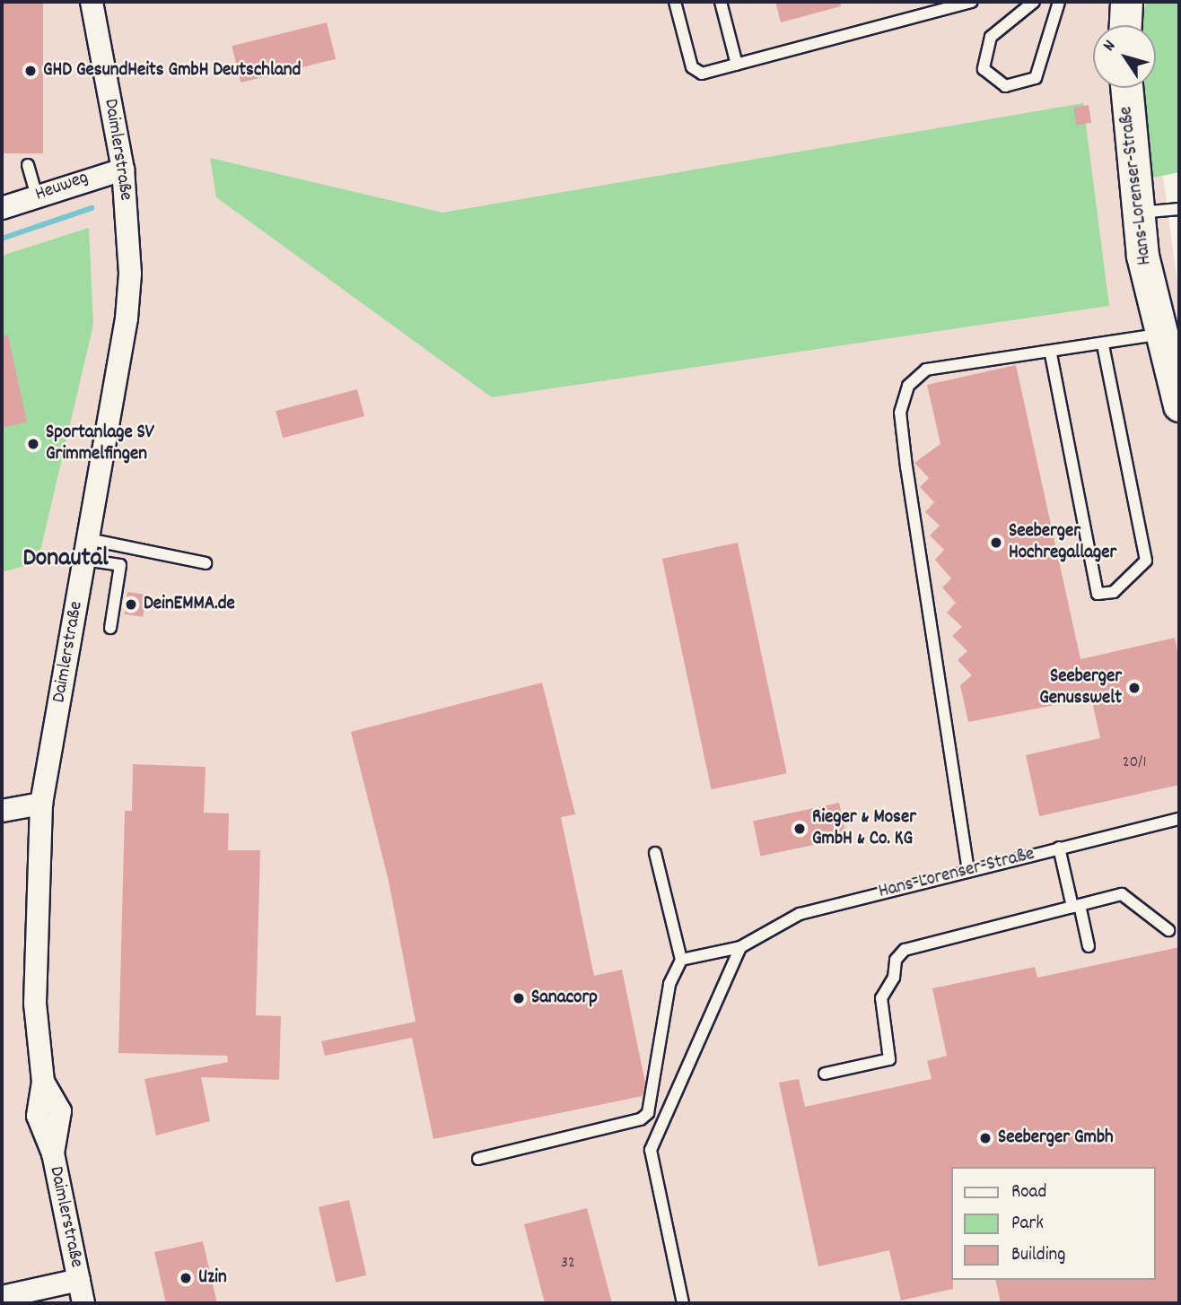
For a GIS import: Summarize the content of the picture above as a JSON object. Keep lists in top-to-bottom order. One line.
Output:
{"streets":{"street":["Daimlerstraße","Hans-Lorenser-Straße","Heuweg"]},"crossings":[["Daimlerstraße","Heuweg"]],"districts":["Donautal"],"places":["GHD GesundHeits GmbH Deutschland","Sportanlage SV Grimmelfingen","Seeberger Hochregallager","DeinEMMA.de","Seeberger Genusswelt","Rieger & Moser GmbH & Co. KG","Sanacorp","Seeberger Gmbh","Uzin"],"house_numbers":["20/1","32"],"legend":["Road","Park","Building"],"north":"top left"}
